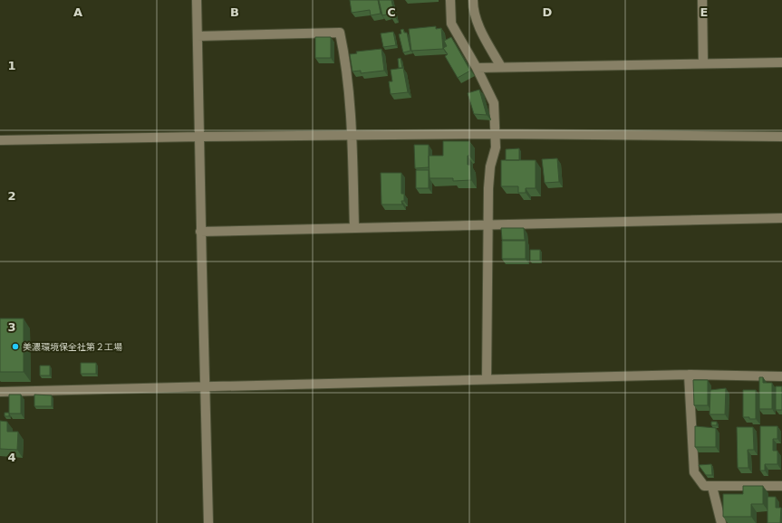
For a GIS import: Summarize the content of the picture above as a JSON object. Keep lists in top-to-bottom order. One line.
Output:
{"places":["美濃環境保全社第２工場"],"grid":{"columns":["A","B","C","D","E"],"rows":["1","2","3","4"]}}
